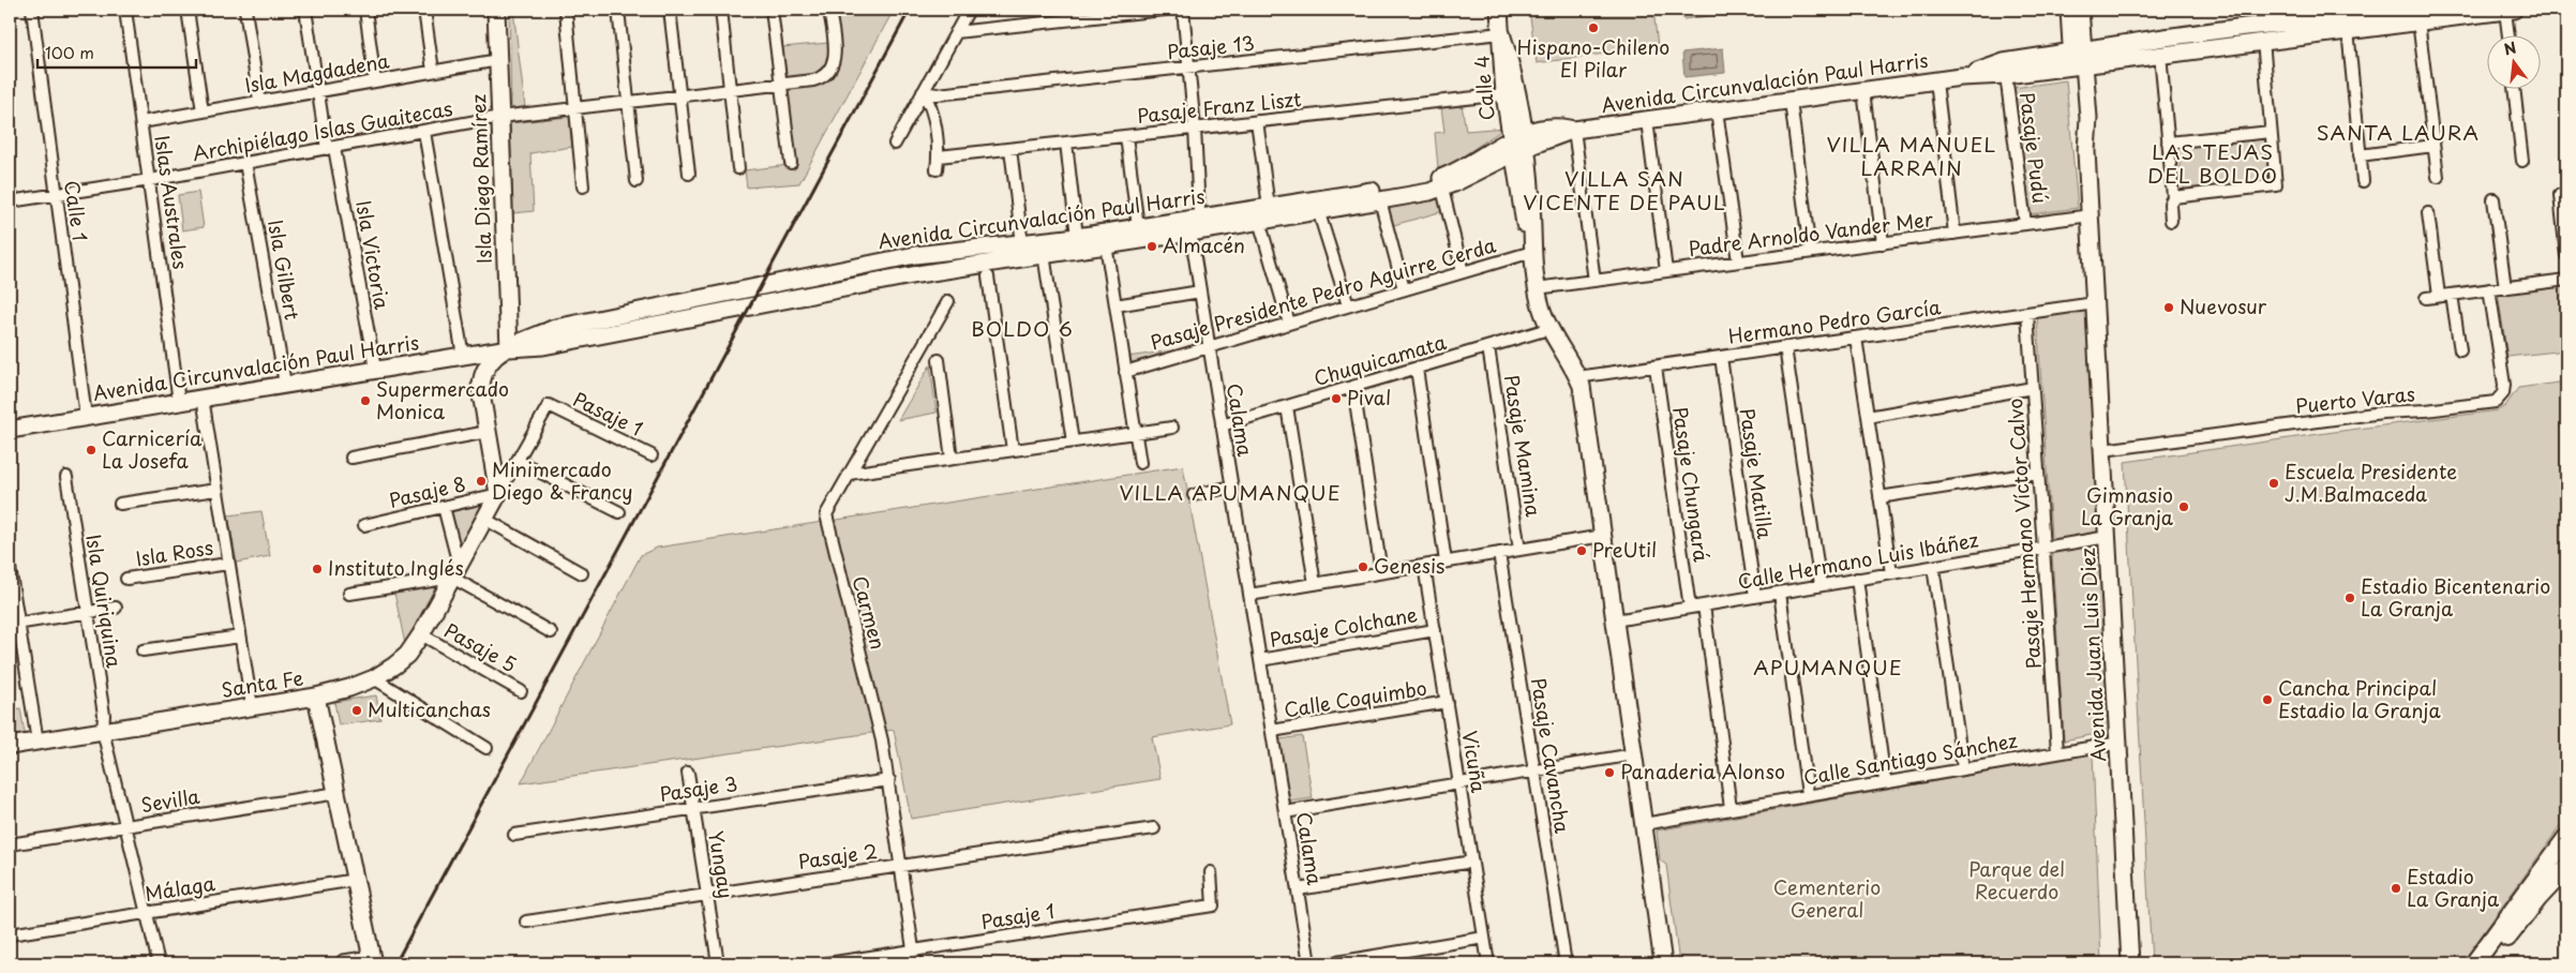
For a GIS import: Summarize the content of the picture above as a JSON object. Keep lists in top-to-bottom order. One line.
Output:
{"streets":{"main road":["Avenida Circunvalación Paul Harris","Calle 4","Isla Diego Ramírez","Avenida Juan Luis Diez","Santa Fe"],"street":["Pasaje 13","Isla Magdadena","Pasaje Franz Liszt","Archipiélago Islas Guaitecas","Pasaje Pudú","Islas Australes","Calle 1","Padre Arnoldo Vander Mer","Isla Victoria","Isla Gilbert","Pasaje Presidente Pedro Aguirre Cerda","Hermano Pedro García","Chuquicamata","Puerto Varas","Pasaje 1","Calama","Pasaje Mamina","Pasaje Matilla","Pasaje Chungará","Pasaje 8","Pasaje Hermano Víctor Calvo","Isla Ross","Calle Hermano Luis Ibáñez","Isla Quiriquina","Carmen","Pasaje Colchane","Pasaje 5","Calle Coquimbo","Pasaje Cavancha","Calle Santiago Sánchez","Vicuña","Pasaje 3","Sevilla","Pasaje 2","Yungay","Málaga"]},"crossings":[["Pasaje 13","Calle 4"],["Pasaje 13","Calama"],["Isla Magdadena","Isla Diego Ramírez"],["Isla Magdadena","Islas Australes"],["Isla Magdadena","Isla Victoria"],["Avenida Circunvalación Paul Harris","Calle 4"],["Avenida Circunvalación Paul Harris","Pasaje Pudú"],["Avenida Circunvalación Paul Harris","Isla Diego Ramírez"],["Avenida Circunvalación Paul Harris","Islas Australes"],["Avenida Circunvalación Paul Harris","Calle 1"],["Avenida Circunvalación Paul Harris","Isla Victoria"],["Avenida Circunvalación Paul Harris","Isla Gilbert"],["Avenida Circunvalación Paul Harris","Calama"],["Avenida Circunvalación Paul Harris","Avenida Juan Luis Diez"],["Calle 4","Pasaje Franz Liszt"],["Pasaje Franz Liszt","Calama"],["Archipiélago Islas Guaitecas","Isla Diego Ramírez"],["Archipiélago Islas Guaitecas","Islas Australes"],["Archipiélago Islas Guaitecas","Calle 1"],["Archipiélago Islas Guaitecas","Isla Victoria"],["Archipiélago Islas Guaitecas","Isla Gilbert"],["Pasaje Pudú","Padre Arnoldo Vander Mer"],["Padre Arnoldo Vander Mer","Avenida Juan Luis Diez"],["Pasaje Presidente Pedro Aguirre Cerda","Calama"],["Hermano Pedro García","Pasaje Matilla"],["Hermano Pedro García","Pasaje Chungará"],["Hermano Pedro García","Pasaje Hermano Víctor Calvo"],["Hermano Pedro García","Avenida Juan Luis Diez"],["Chuquicamata","Calama"],["Chuquicamata","Pasaje Mamina"],["Puerto Varas","Avenida Juan Luis Diez"],["Pasaje 1","Carmen"],["Calama","Pasaje Colchane"],["Calama","Calle Coquimbo"],["Pasaje Matilla","Calle Hermano Luis Ibáñez"],["Pasaje Chungará","Calle Hermano Luis Ibáñez"],["Pasaje Hermano Víctor Calvo","Calle Hermano Luis Ibáñez"],["Pasaje Hermano Víctor Calvo","Calle Santiago Sánchez"],["Calle Hermano Luis Ibáñez","Avenida Juan Luis Diez"],["Isla Quiriquina","Santa Fe"],["Isla Quiriquina","Sevilla"],["Isla Quiriquina","Málaga"],["Carmen","Pasaje 3"],["Carmen","Pasaje 2"],["Pasaje Colchane","Vicuña"],["Avenida Juan Luis Diez","Calle Santiago Sánchez"],["Santa Fe","Sevilla"],["Santa Fe","Málaga"],["Calle Coquimbo","Vicuña"],["Pasaje 3","Yungay"],["Pasaje 2","Yungay"]],"districts":["SANTA LAURA","VILLA MANUEL LARRAIN","LAS TEJAS DEL BOLDO","VILLA SAN VICENTE DE PAUL","BOLDO 6","VILLA APUMANQUE","APUMANQUE"],"parks":["Parque del Recuerdo","Cementerio General"],"places":["Hispano-Chileno El Pilar","Almacén","Nuevosur","Pival","Supermercado Monica","Carnicería La Josefa","Minimercado Diego & Francy","Escuela Presidente J.M.Balmaceda","Gimnasio La Granja","PreUtil","Genesis","Instituto Inglés","Estadio Bicentenario La Granja","Cancha Principal Estadio la Granja","Multicanchas","Panaderia Alonso","Estadio La Granja"],"scale_bar":"100 m","north":"top"}
